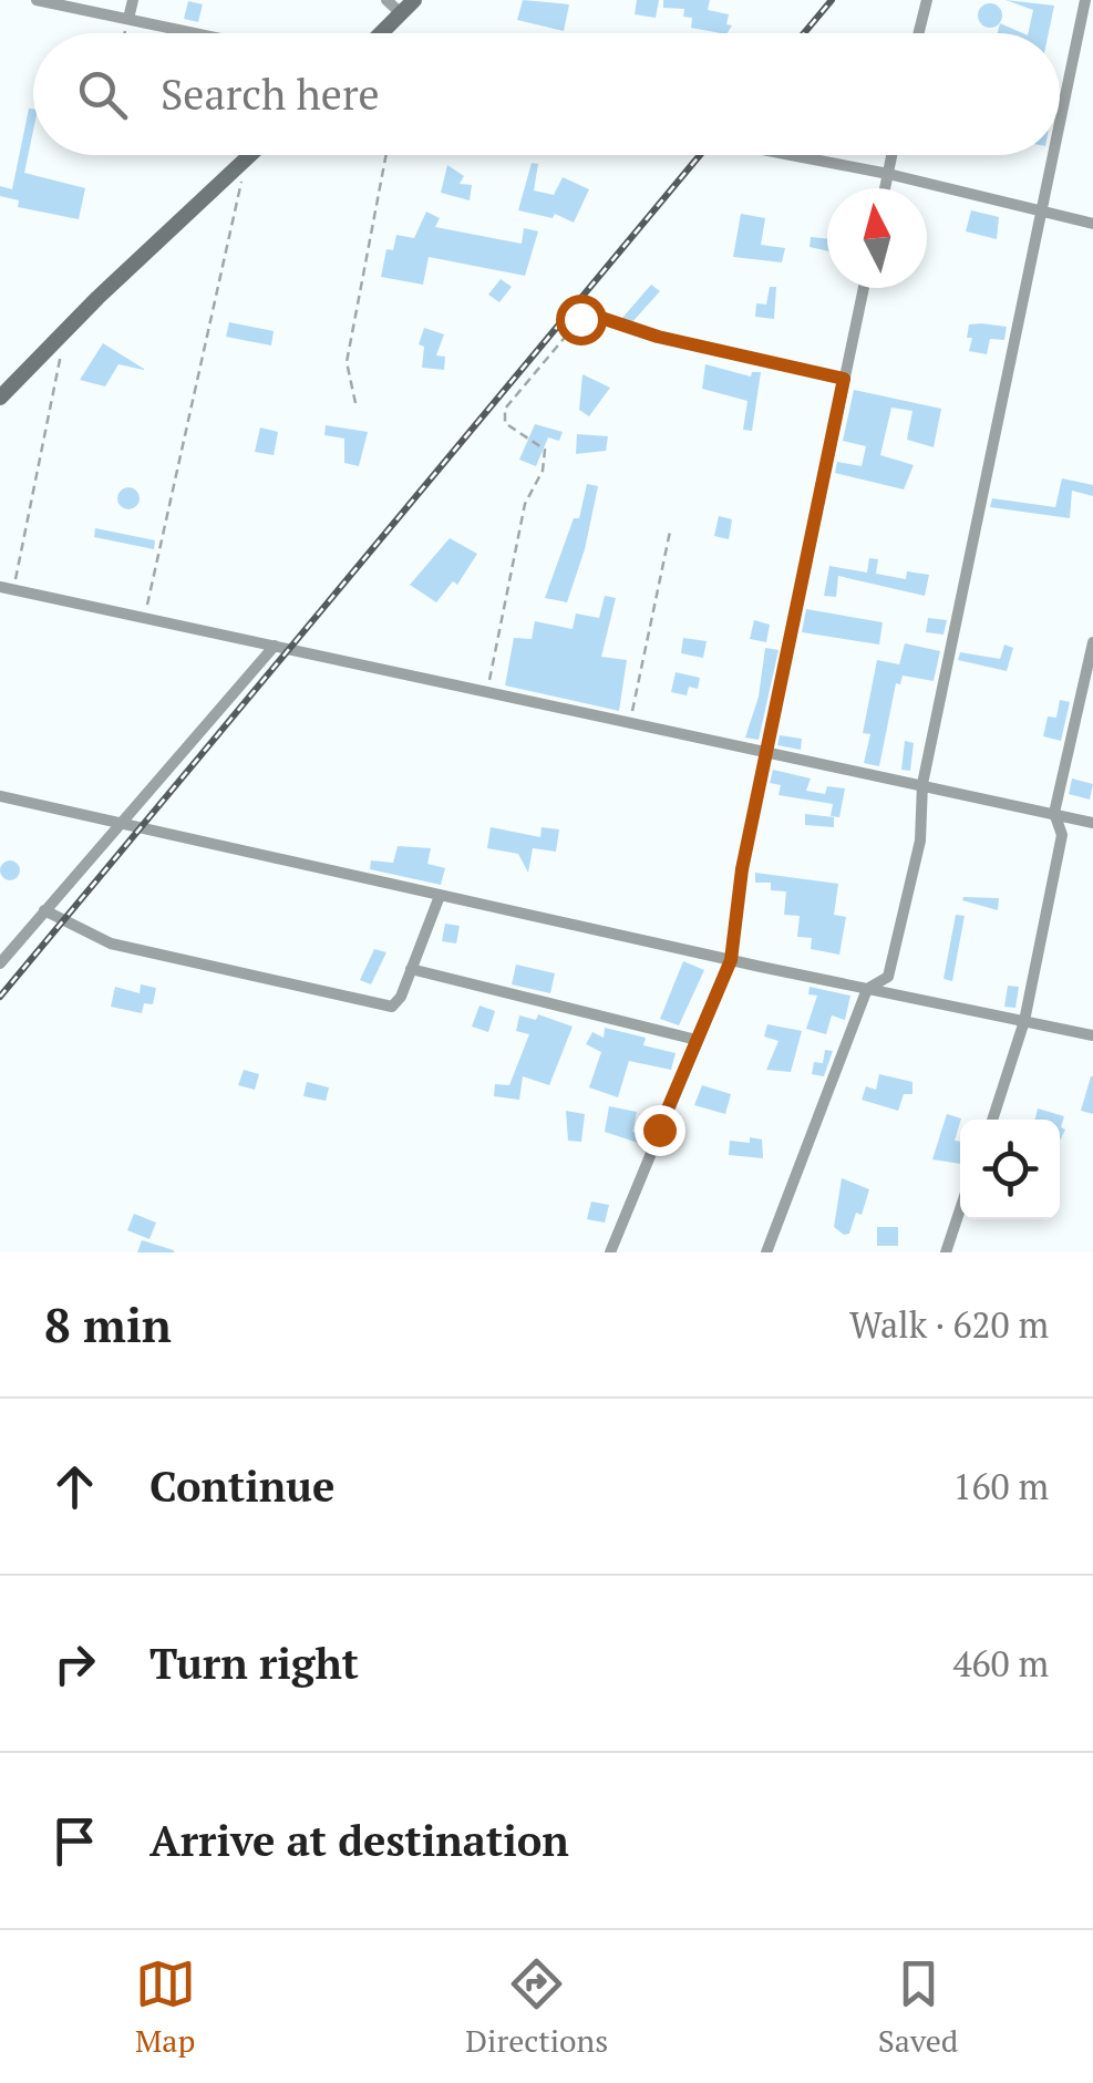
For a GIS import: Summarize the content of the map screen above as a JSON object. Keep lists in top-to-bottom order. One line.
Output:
{"north":"top","page":{"search":"Search here","heading":["8 min","Walk · 620 m"],"list":[["Continue","160 m"],["Turn right","460 m"],"Arrive at destination"],"nav":["Map","Directions","Saved"]}}
